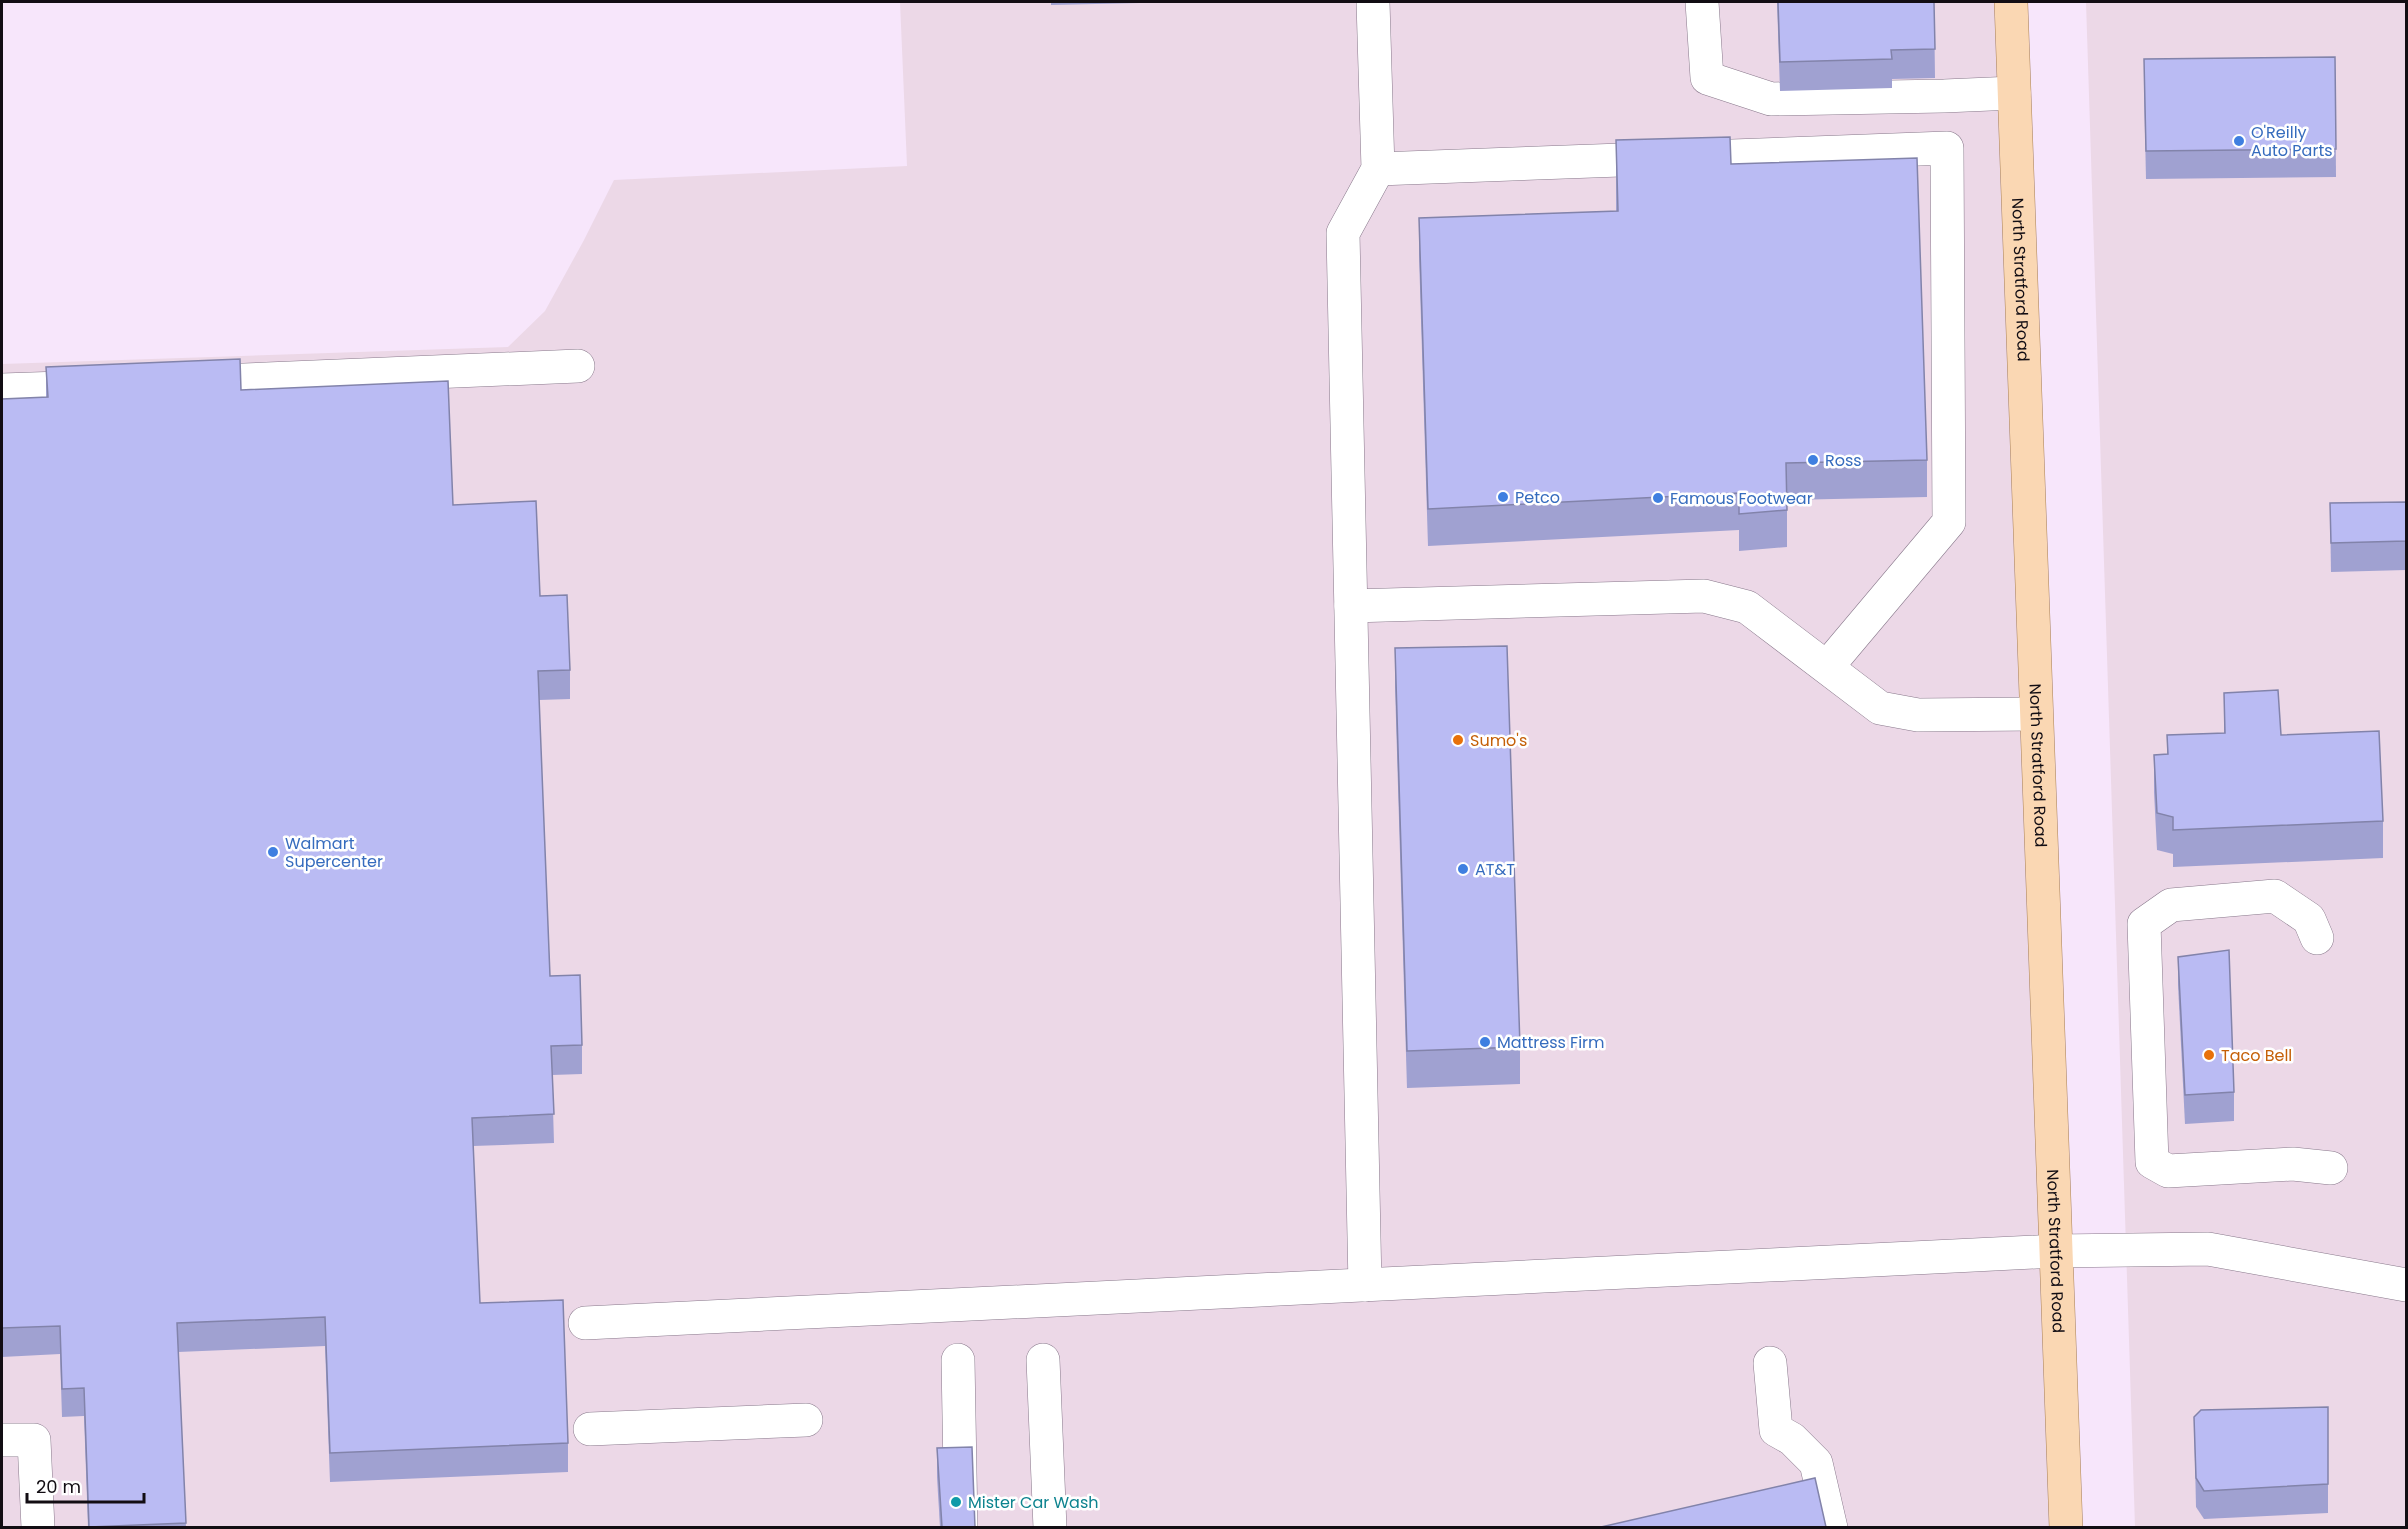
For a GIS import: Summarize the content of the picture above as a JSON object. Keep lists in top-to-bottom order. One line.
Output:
{"streets":{"main road":["North Stratford Road"]},"places":["O'Reilly Auto Parts","Ross","Petco","Famous Footwear","Sumo's","Walmart Supercenter","AT&T","Mattress Firm","Taco Bell","Mister Car Wash"],"scale_bar":"20 m"}
